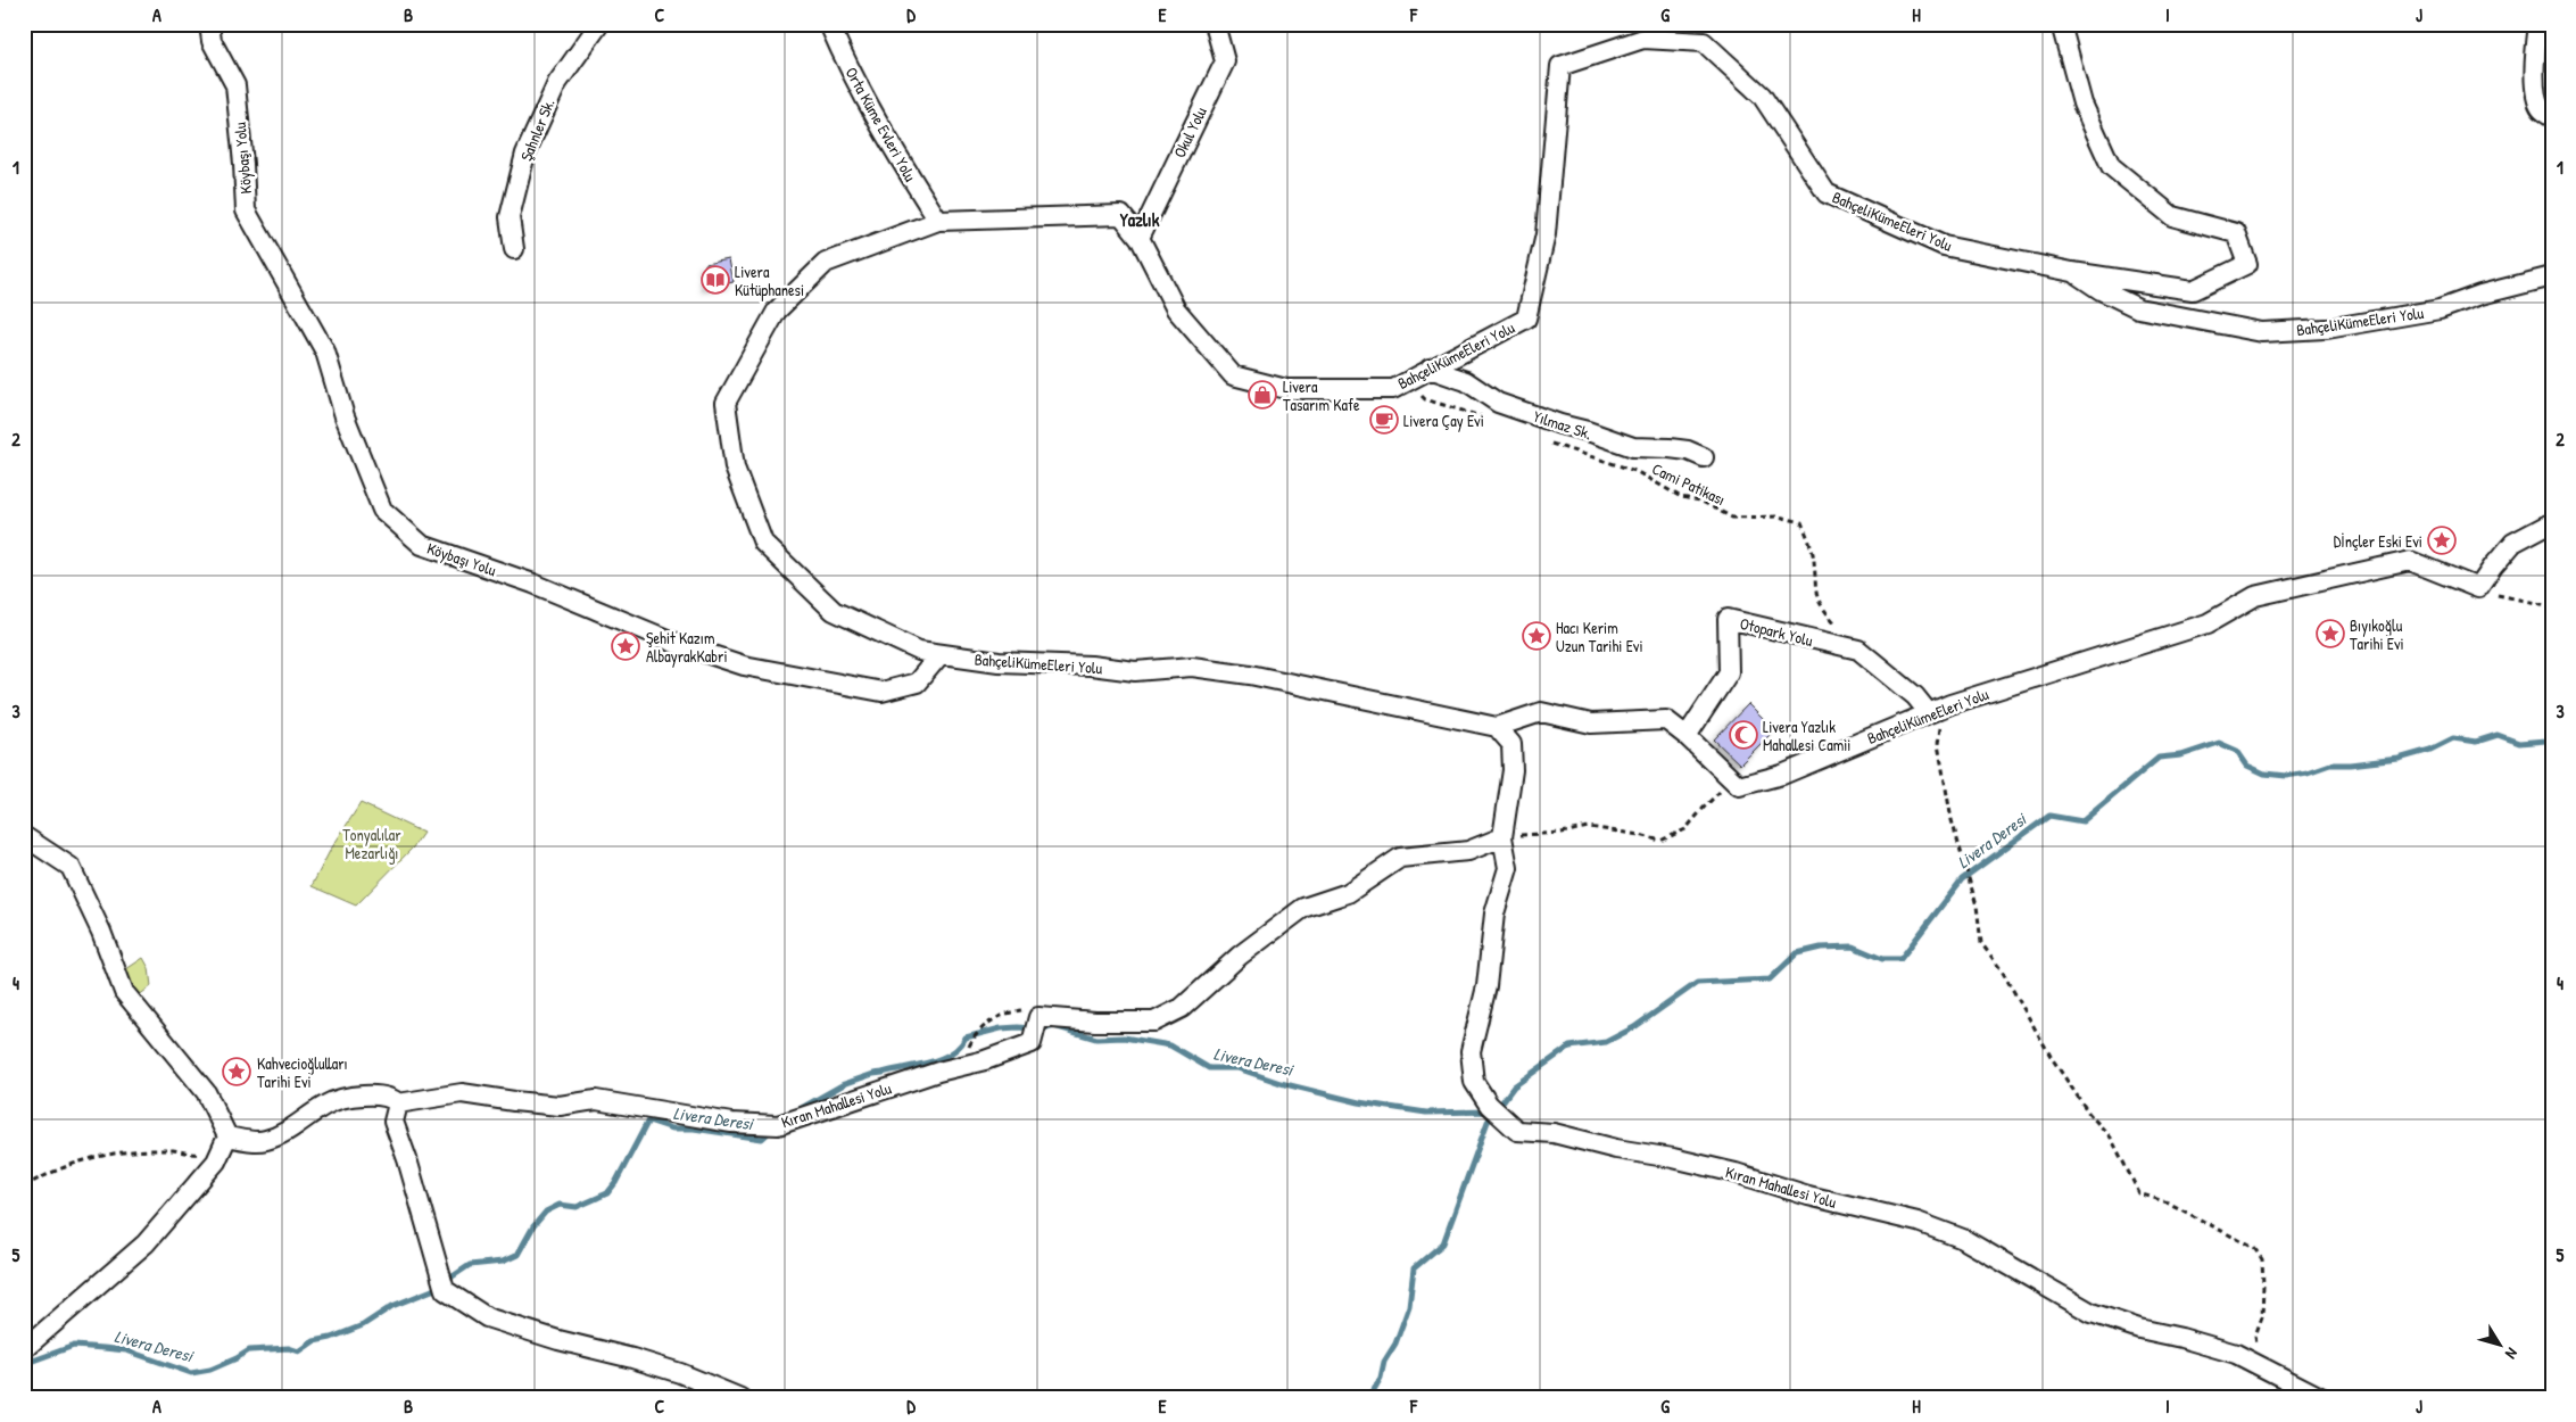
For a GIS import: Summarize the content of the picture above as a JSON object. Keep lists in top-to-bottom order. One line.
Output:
{"streets":{"street":["Orta Küme Evleri Yolu","Şahnler Sk.","Okul Yolu","Köybaşı Yolu","BahçeliKümeEleri Yolu","Yılmaz Sk.","Otopark Yolu","Kıran Mahallesi Yolu"],"path":["Cami Patikası"]},"crossings":[["Orta Küme Evleri Yolu","BahçeliKümeEleri Yolu"],["Okul Yolu","BahçeliKümeEleri Yolu"],["Köybaşı Yolu","BahçeliKümeEleri Yolu"],["BahçeliKümeEleri Yolu","Yılmaz Sk."],["BahçeliKümeEleri Yolu","Otopark Yolu"],["BahçeliKümeEleri Yolu","Kıran Mahallesi Yolu"],["Cami Patikası","Otopark Yolu"]],"districts":["Yazlık"],"water":["Livera Deresi"],"parks":["Tonyalılar Mezarlığı"],"places":{"library":["Livera Kütüphanesi"],"shop":["Livera Tasarım Kafe"],"cafe":["Livera Çay Evi"],"place":["Dİnçler Eski Evi","Bıyıkoğlu Tarihi Evi","Hacı Kerim Uzun Tarihi Evi","Şehit Kazım AlbayrakKabri","Kahvecioğlulları Tarihi Evi"],"mosque":["Livera Yazlık Mahallesi Camii"]},"north":"bottom right","grid":{"columns":["A","B","C","D","E","F","G","H","I","J"],"rows":["1","2","3","4","5"]}}
